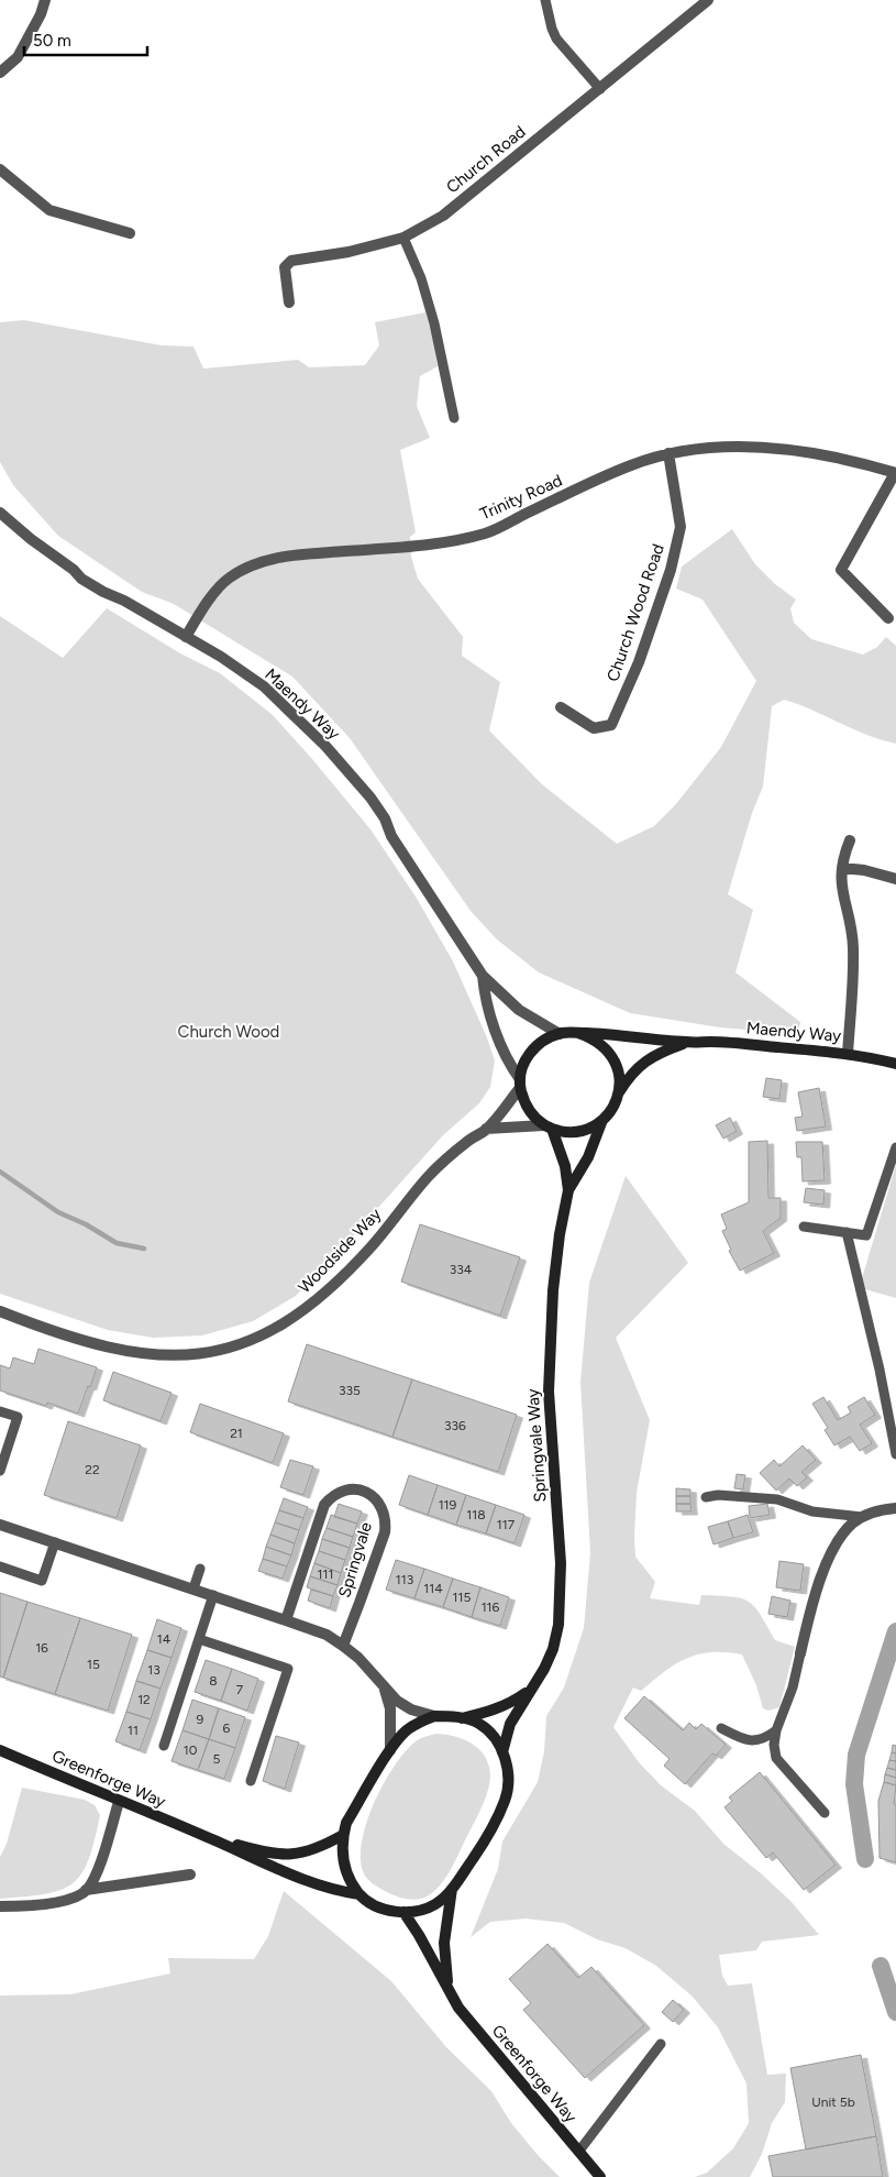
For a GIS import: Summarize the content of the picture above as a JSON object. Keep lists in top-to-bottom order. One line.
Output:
{"streets":{"street":["Church Road","Trinity Road","Church Wood Road","Maendy Way","Woodside Way","Springvale Way","Springvale","Greenforge Way"]},"crossings":[["Trinity Road","Church Wood Road"],["Trinity Road","Maendy Way"],["Maendy Way","Woodside Way"],["Maendy Way","Springvale Way"],["Woodside Way","Springvale Way"],["Springvale Way","Greenforge Way"]],"parks":["Church Wood"],"house_numbers":["334","335","336","21","22","119","118","117","111","113","114","115","116","14","16","15","13","8","7","12","9","6","11","10","5","Unit 5b"],"scale_bar":"50 m"}
